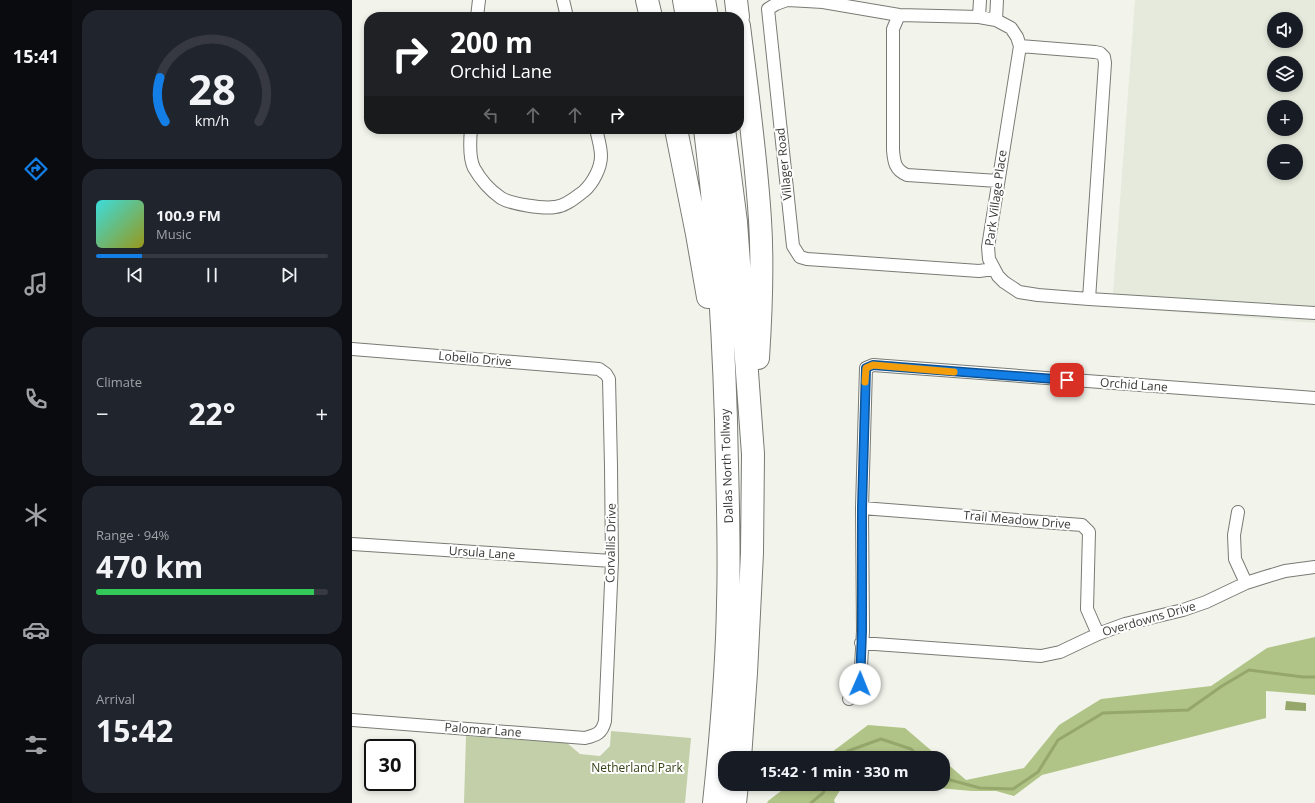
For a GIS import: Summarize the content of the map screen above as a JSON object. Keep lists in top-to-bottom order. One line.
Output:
{"streets":{"highway":["Dallas North Tollway"],"street":["Villager Road","Park Village Place","Lobello Drive","Orchid Lane","Trail Meadow Drive","Corvallis Drive","Ursula Lane","Overdowns Drive","Palomar Lane"]},"crossings":[["Villager Road","Park Village Place"],["Lobello Drive","Corvallis Drive"],["Orchid Lane","Trail Meadow Drive"],["Trail Meadow Drive","Overdowns Drive"],["Corvallis Drive","Ursula Lane"],["Corvallis Drive","Palomar Lane"]],"parks":["Netherland Park"],"page":{"tabs":"15:41","map_buttons":["+","−"],"turn":["200 m","Orchid Lane"],"song":["100.9 FM","Music"],"tile":["Climate",["Range · 94%","470 km"],["Arrival","15:42"]],"heat":["−","22°","+"],"limit":"30","trip":"15:42 · 1 min · 330 m","gauge":["28","km/h"]}}
